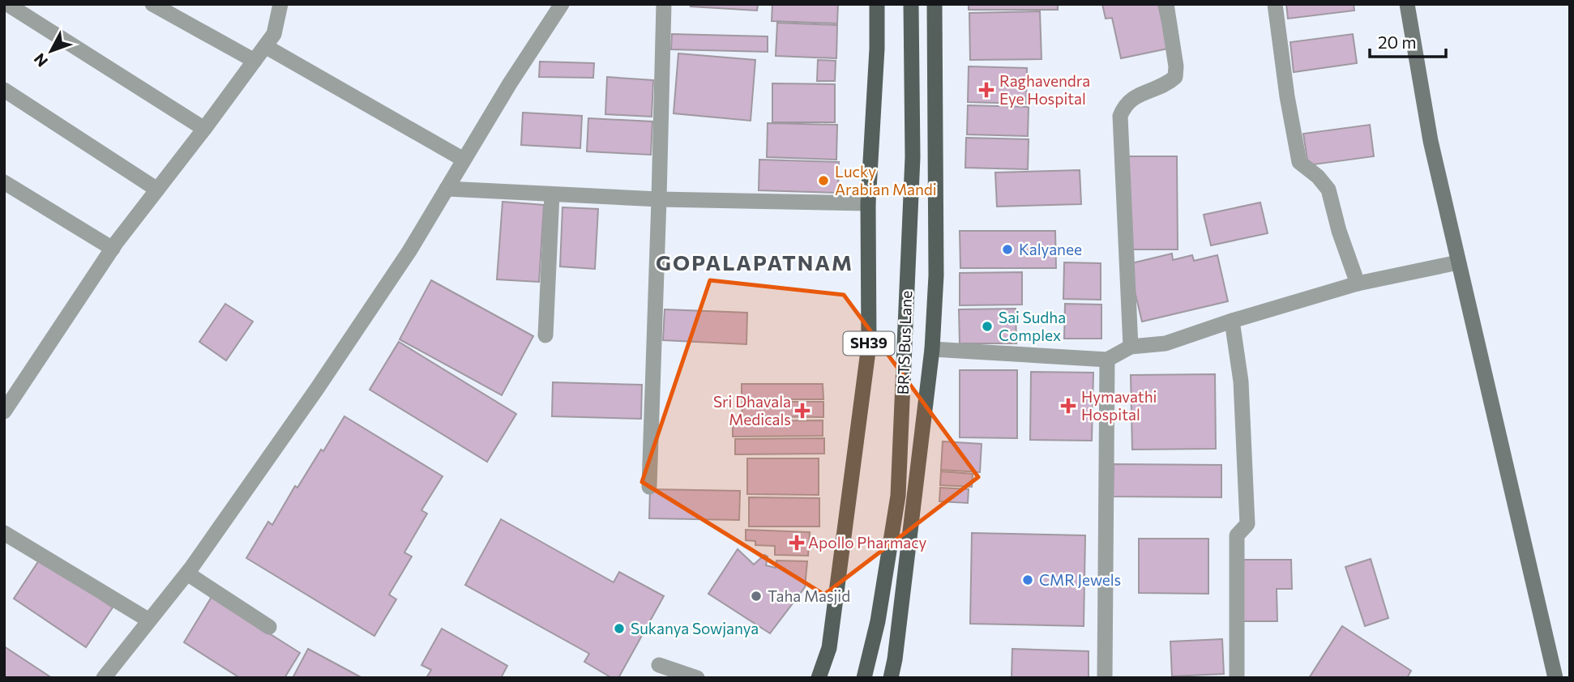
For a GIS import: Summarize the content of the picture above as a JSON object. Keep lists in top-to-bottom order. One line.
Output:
{"streets":{"main road":["BRTS Bus Lane","SH39"]},"districts":["GOPALAPATNAM"],"places":{"health":["Raghavendra Eye Hospital","Hymavathi Hospital","Sri Dhavala Medicals","Apollo Pharmacy"],"other":["Lucky Arabian Mandi","Kalyanee","Sai Sudha Complex","CMR Jewels","Taha Masjid","Sukanya Sowjanya"]},"scale_bar":"20 m","north":"bottom left"}
